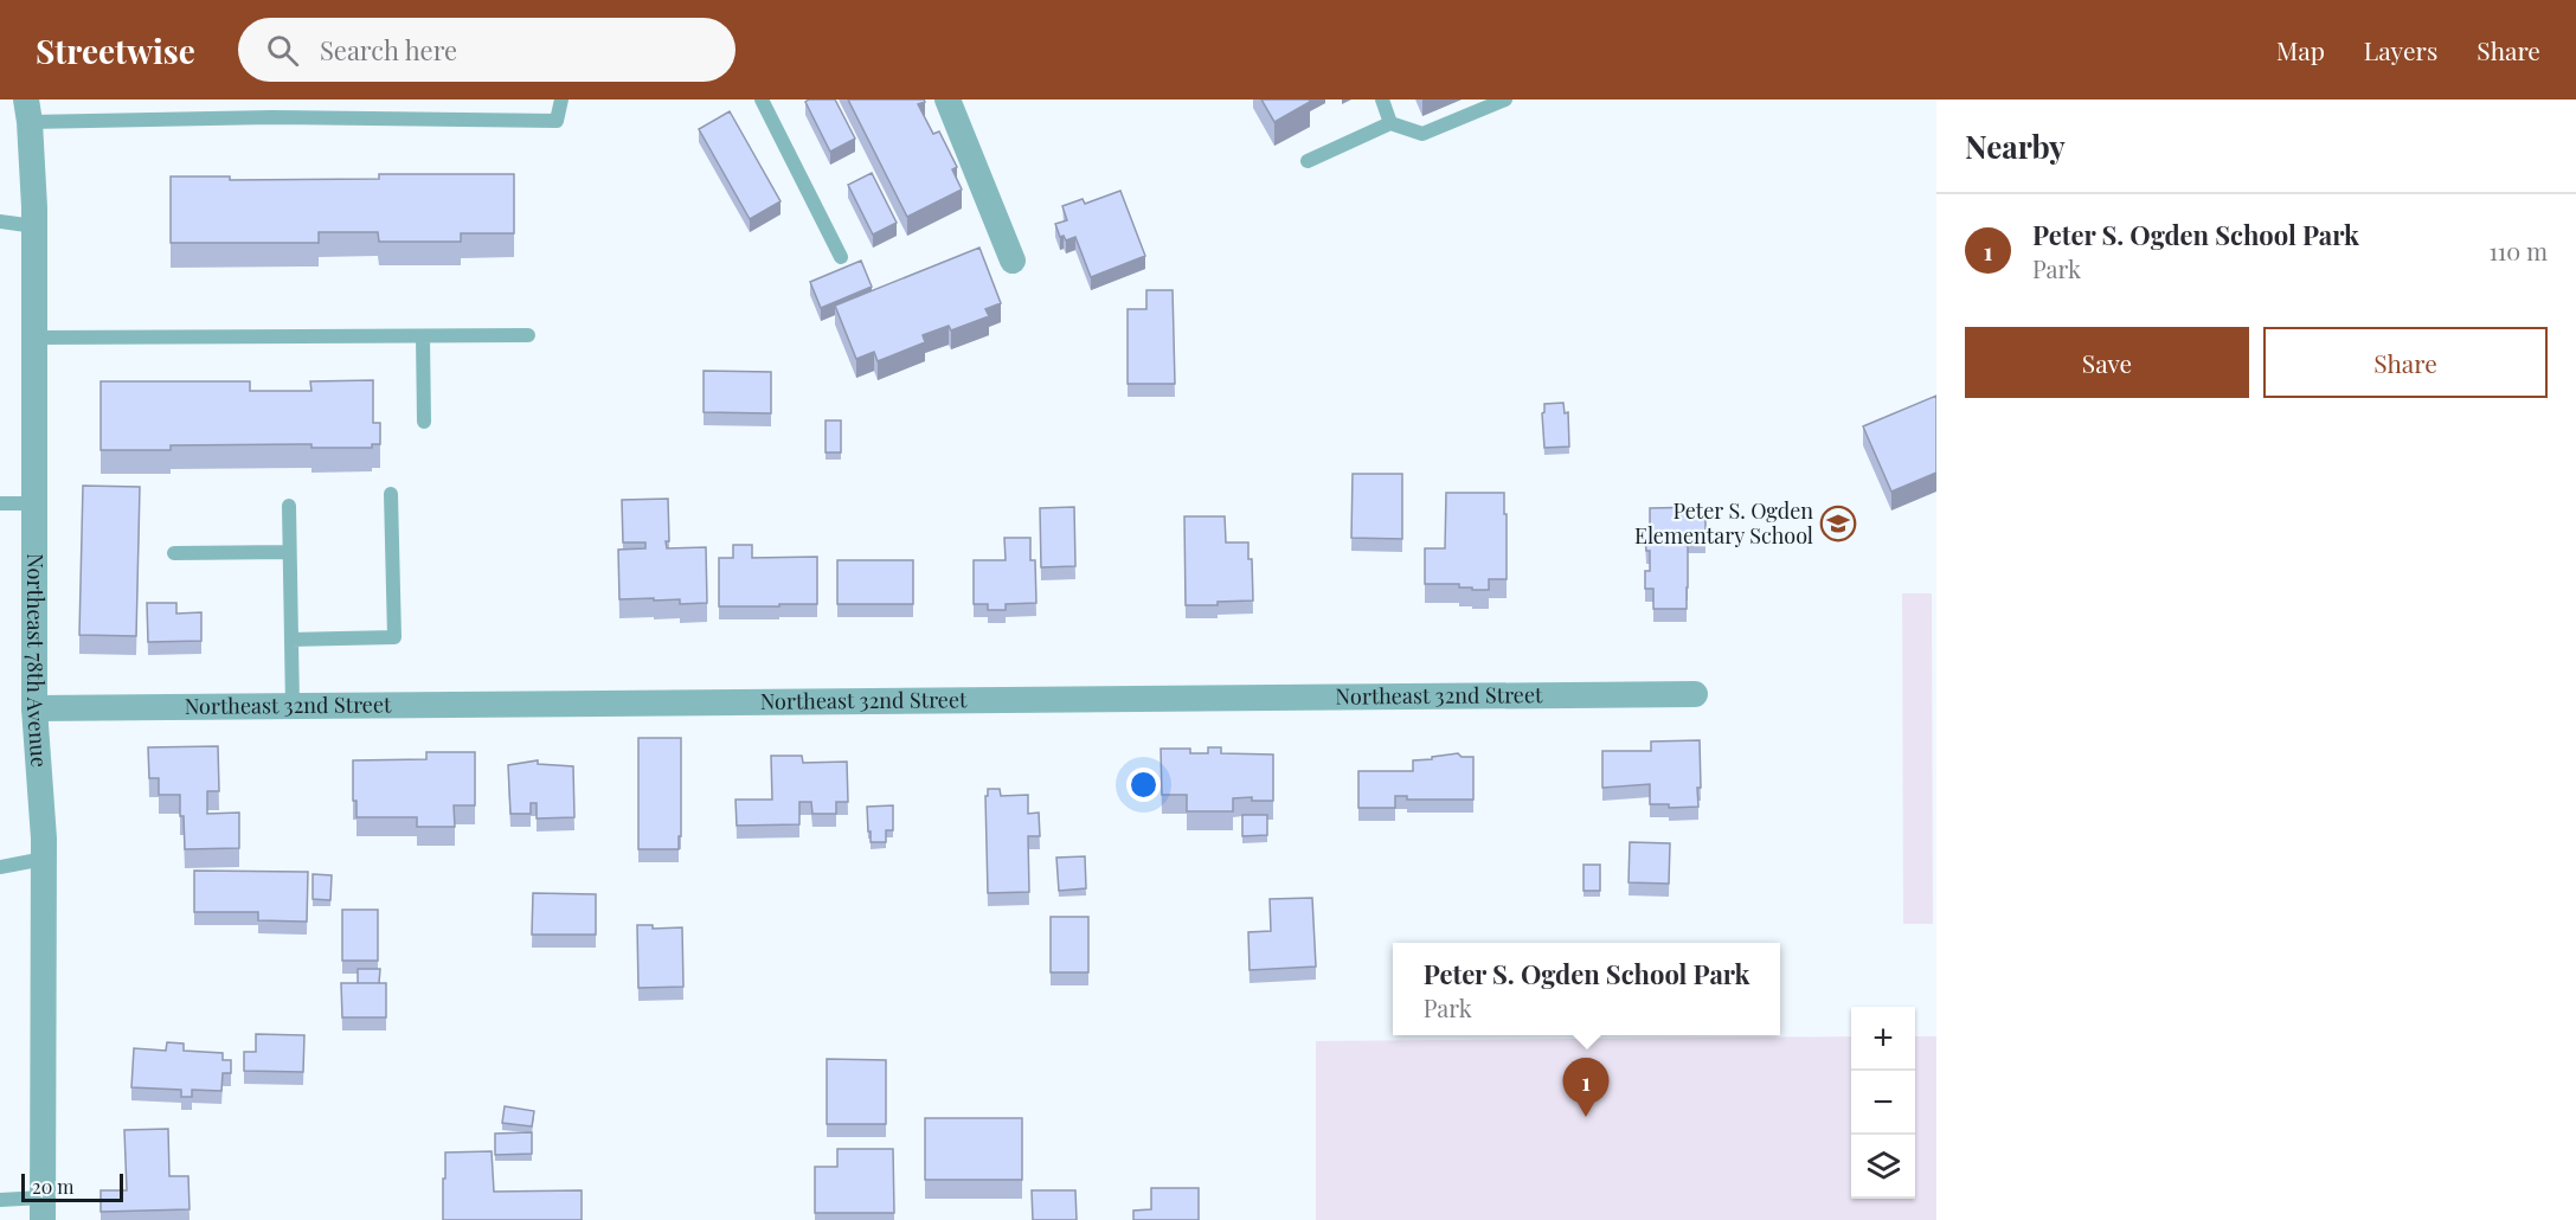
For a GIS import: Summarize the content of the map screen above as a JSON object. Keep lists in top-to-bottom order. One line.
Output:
{"streets":{"street":["Northeast 78th Avenue","Northeast 32nd Street"]},"crossings":[["Northeast 78th Avenue","Northeast 32nd Street"]],"places":{"school or university":["Peter S. Ogden Elementary School"]},"scale_bar":"20 m","page":{"header":"Streetwise","search":"Search here","nav":["Map","Layers","Share"],"heading":"Nearby","list":[{"mark":"1","name":"Peter S. Ogden School Park","note":"Park","value":"110 m"}],"buttons":["Save","Share"],"popup":["Peter S. Ogden School Park","Park"],"map_buttons":["+","−"],"pins":"1","scale":"20 m"}}
